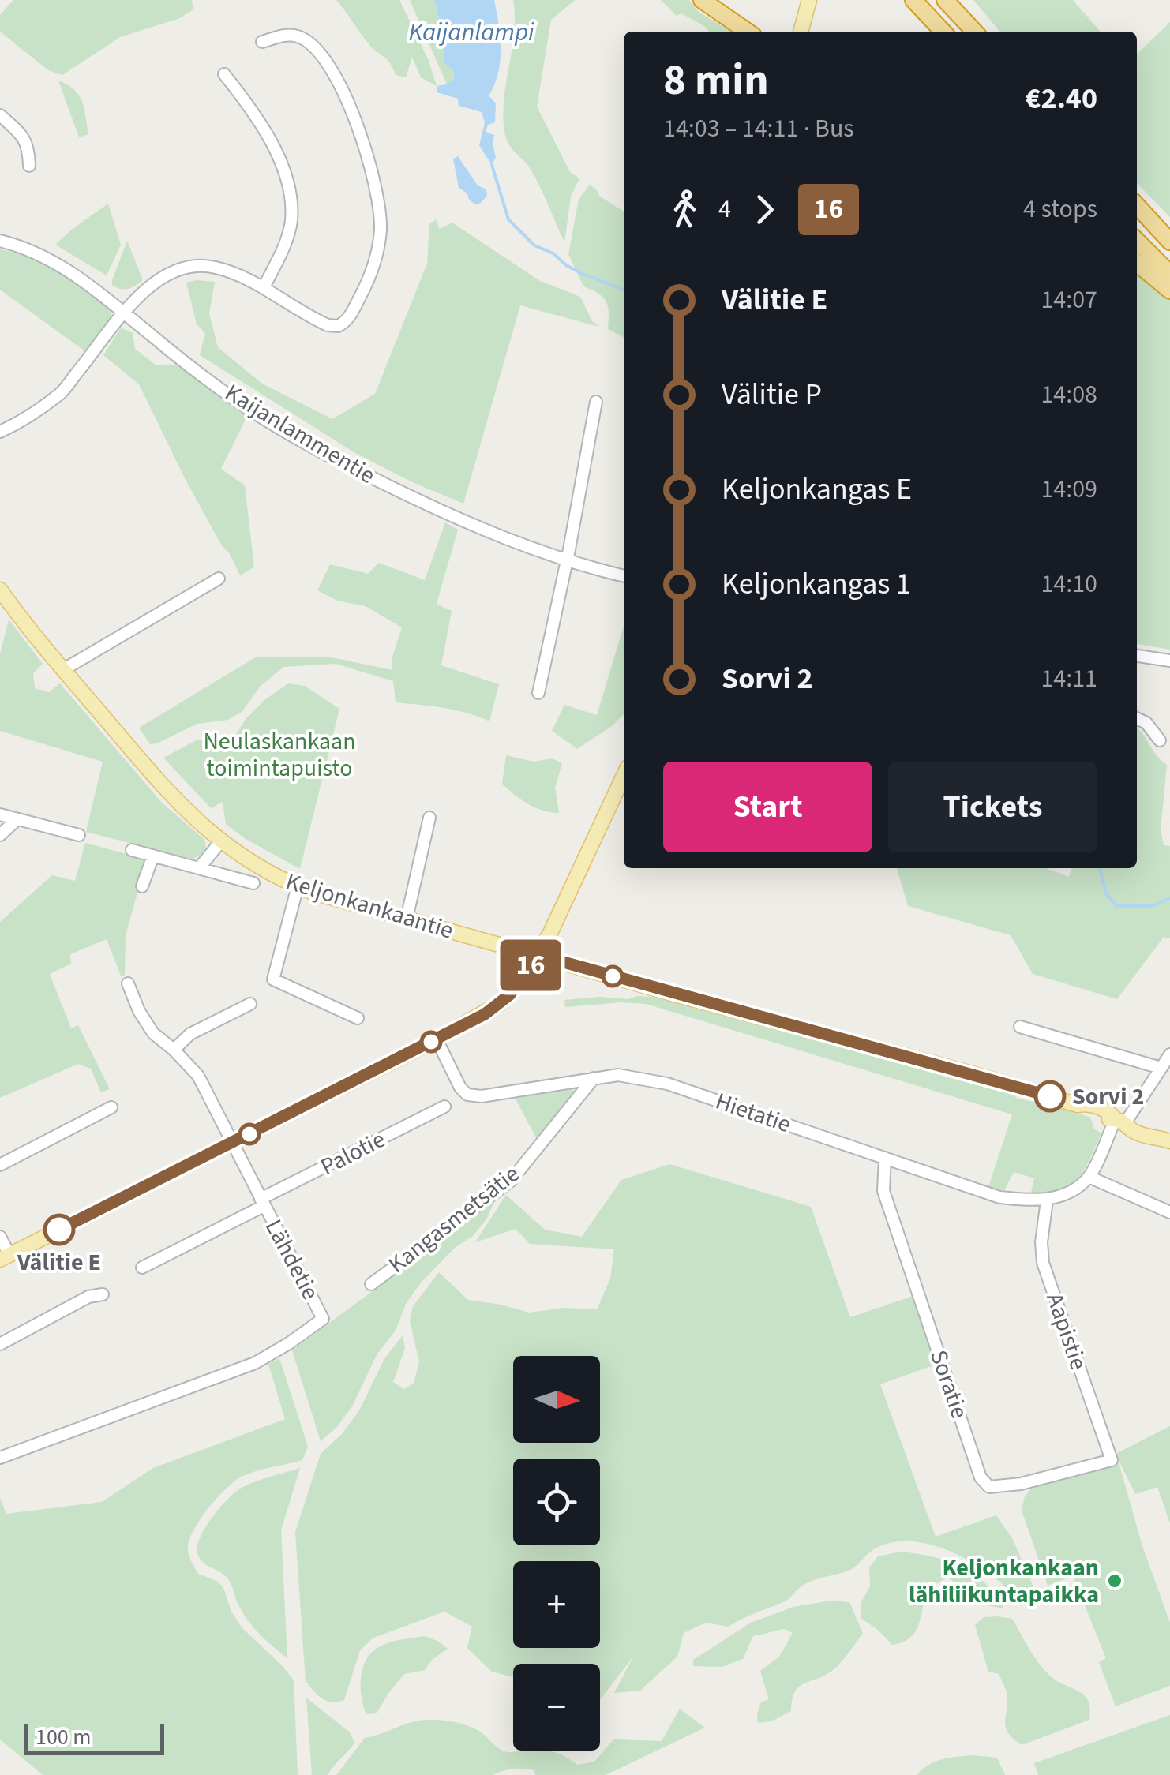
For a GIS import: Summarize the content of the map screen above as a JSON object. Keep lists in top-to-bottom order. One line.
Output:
{"streets":{"main road":["Keljonkankaantie"],"street":["Kaijanlammentie","Hietatie","Palotie","Kangasmetsätie","Lähdetie","Aapistie","Soratie"]},"crossings":[["Hietatie","Kangasmetsätie"],["Hietatie","Aapistie"],["Hietatie","Soratie"],["Palotie","Lähdetie"],["Aapistie","Soratie"]],"water":["Kaijanlampi"],"parks":["Neulaskankaan toimintapuisto"],"places":["Sorvi 2","Välitie E","Keljonkankaan lähiliikuntapaikka"],"lines":["bus line 16"],"scale_bar":"100 m","north":"right","page":{"on_map":"16","heading":["8 min","14:03 – 14:11 · Bus","€2.40"],"legs":["4","16","4 stops"],"list":[{"name":"Välitie E","value":"14:07"},{"name":"Välitie P","value":"14:08"},{"name":"Keljonkangas E","value":"14:09"},{"name":"Keljonkangas 1","value":"14:10"},{"name":"Sorvi 2","value":"14:11"}],"buttons":["Start","Tickets"],"map_buttons":["+","−"],"scale":"100 m"}}
